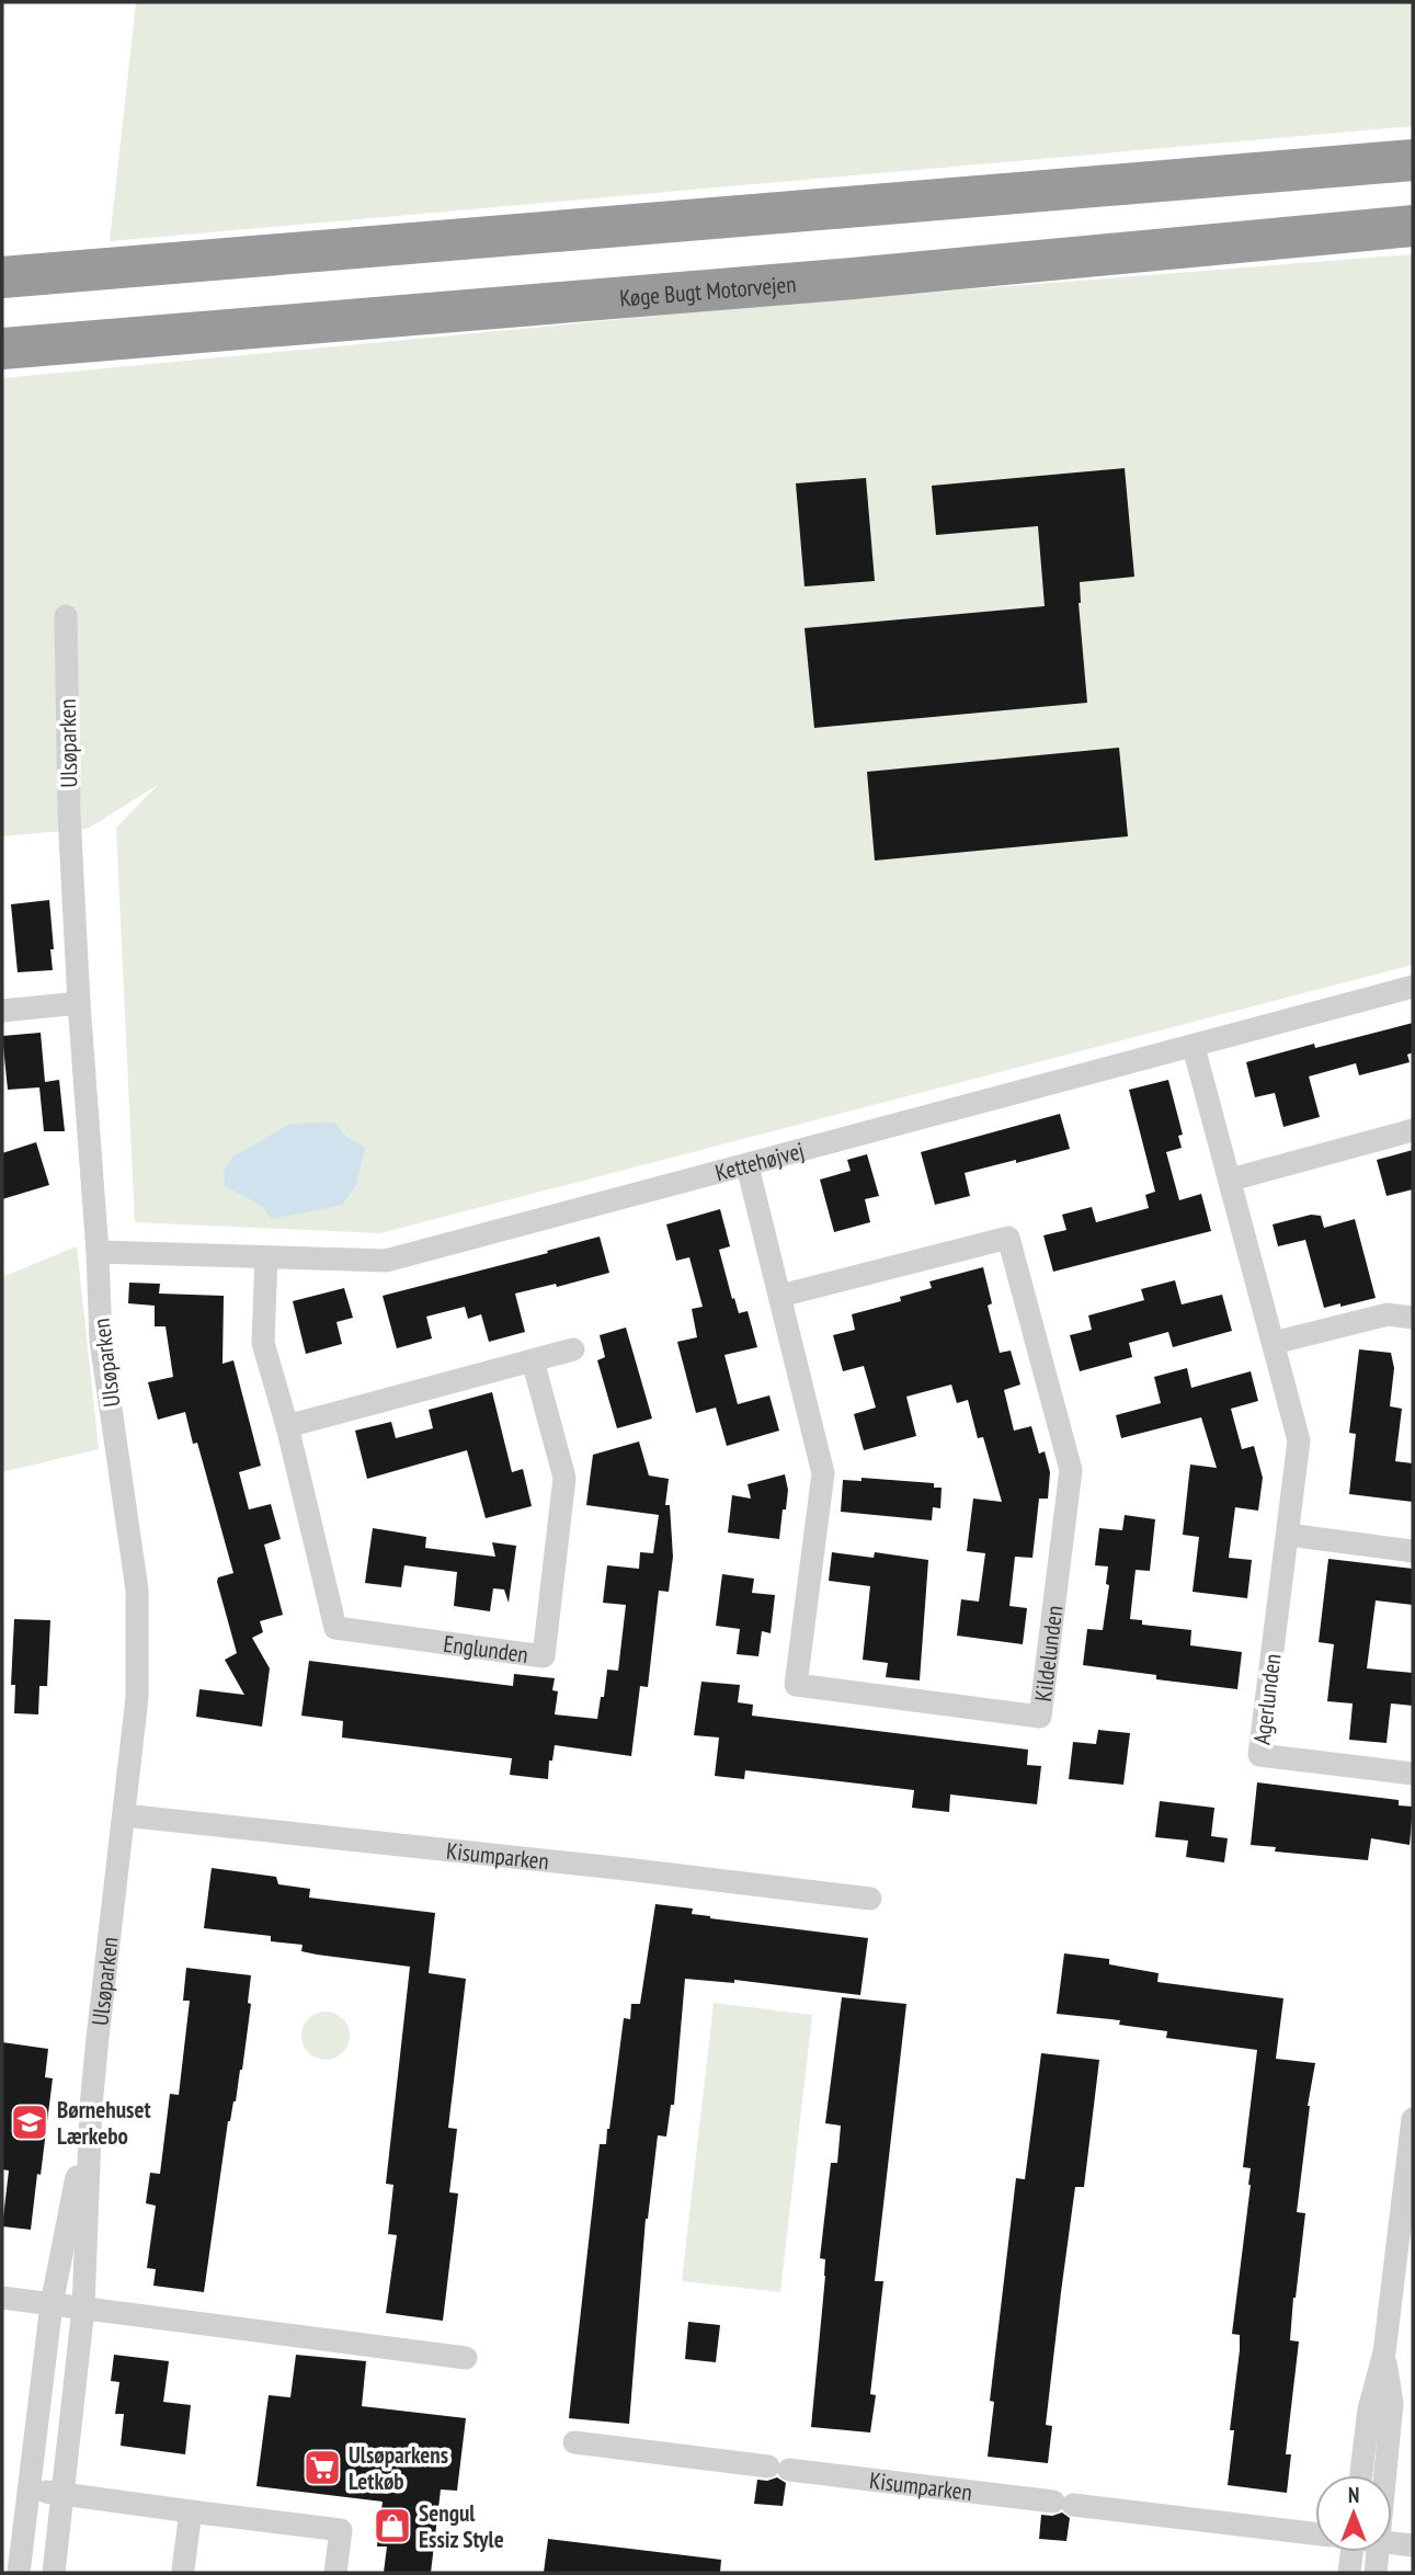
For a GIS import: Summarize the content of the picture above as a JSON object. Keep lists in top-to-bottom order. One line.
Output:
{"streets":{"highway":["Køge Bugt Motorvejen"],"street":["Ulsøparken","Kettehøjvej","Englunden","Kildelunden","Agerlunden","Kisumparken"]},"crossings":[["Ulsøparken","Kettehøjvej"],["Ulsøparken","Kisumparken"],["Kettehøjvej","Englunden"],["Kettehøjvej","Kildelunden"],["Kettehøjvej","Agerlunden"]],"places":{"school or university":["Børnehuset Lærkebo"],"supermarket":["Ulsøparkens Letkøb"],"shop":["Sengul Essiz Style"]},"north":"top"}
